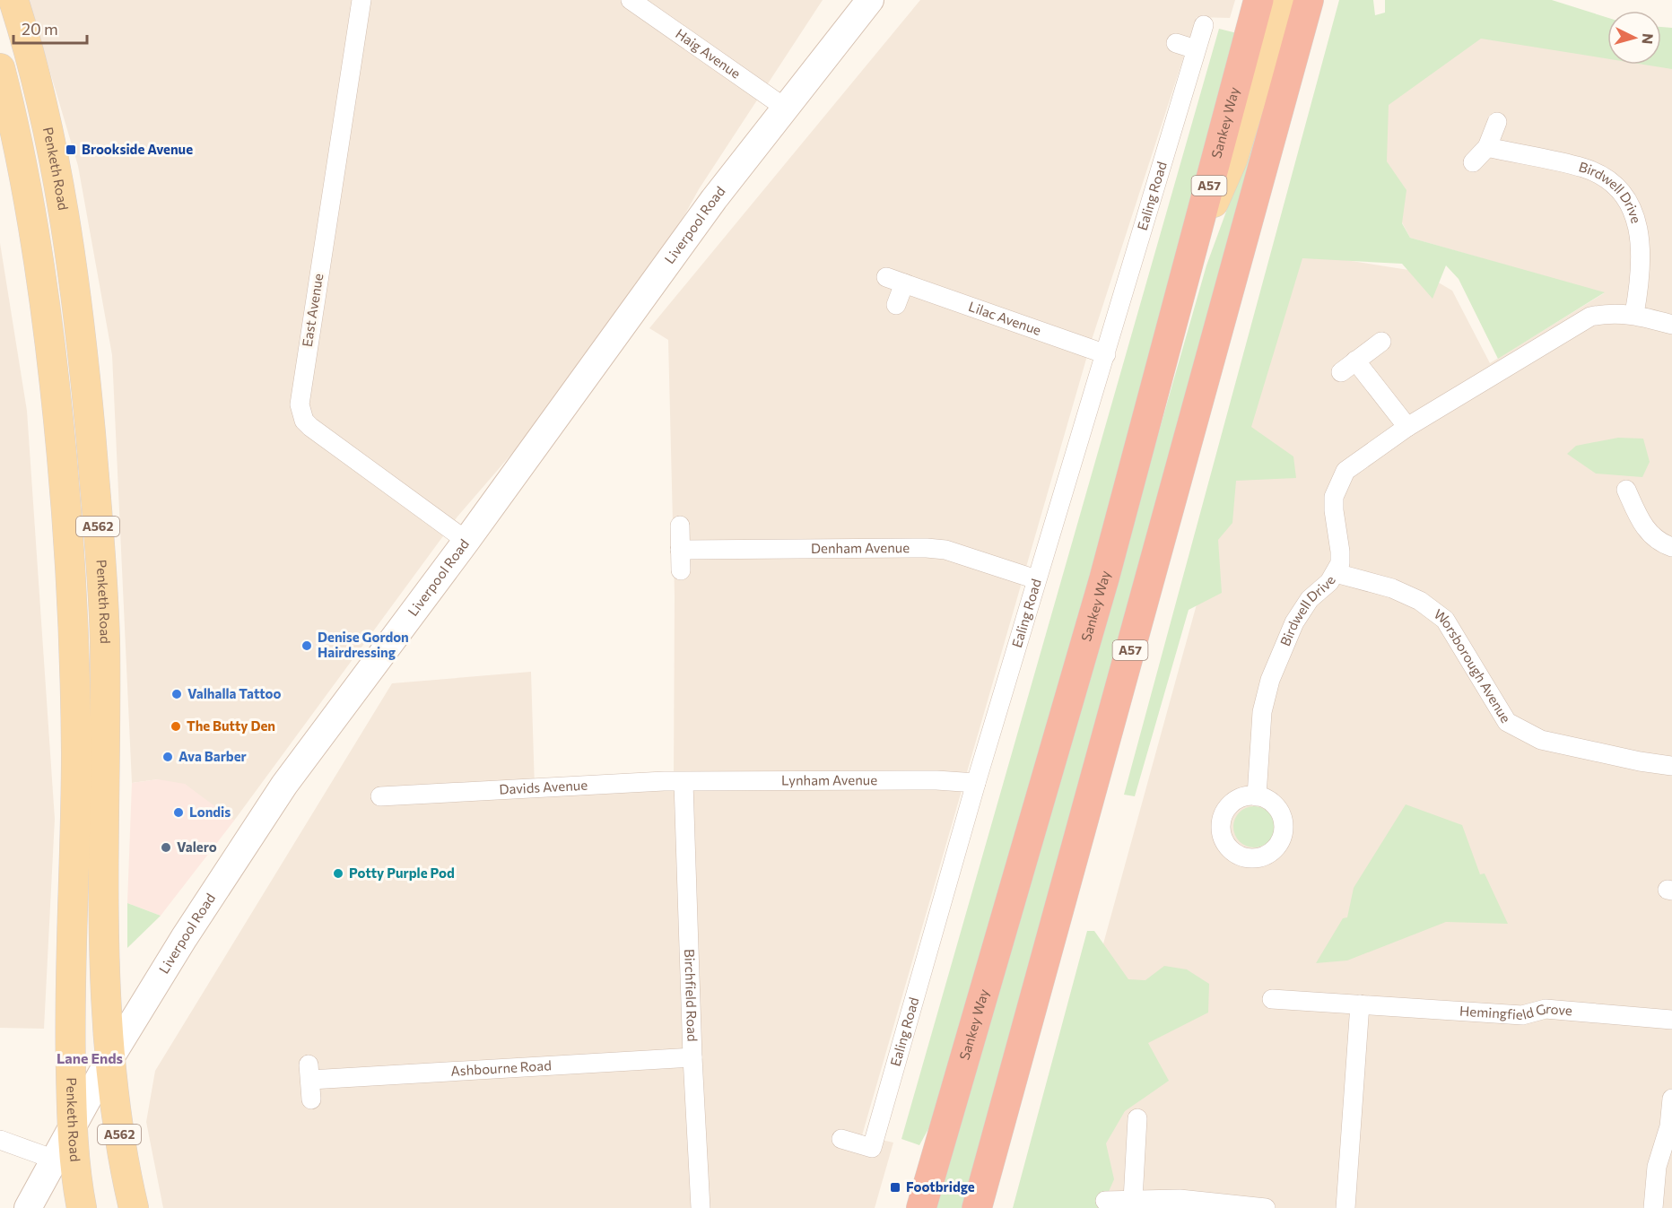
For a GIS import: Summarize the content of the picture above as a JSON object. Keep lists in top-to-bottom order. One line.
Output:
{"streets":{"highway":["Sankey Way","A57"],"main road":["Penketh Road","A562"],"street":["Haig Avenue","Ealing Road","Birdwell Drive","Liverpool Road","East Avenue","Lilac Avenue","Denham Avenue","Worsborough Avenue","Lynham Avenue","Davids Avenue","Birchfield Road","Hemingfield Grove","Ashbourne Road"]},"crossings":[["Haig Avenue","Liverpool Road"],["Penketh Road","Liverpool Road"],["Ealing Road","Lilac Avenue"],["Ealing Road","Denham Avenue"],["Ealing Road","Lynham Avenue"],["Birdwell Drive","Worsborough Avenue"],["Liverpool Road","East Avenue"],["Lynham Avenue","Davids Avenue"],["Lynham Avenue","Birchfield Road"],["Davids Avenue","Birchfield Road"],["Birchfield Road","Ashbourne Road"]],"districts":["Lane Ends"],"places":{"transit":["Brookside Avenue","Footbridge"],"other":["Denise Gordon Hairdressing","Valhalla Tattoo","The Butty Den","Ava Barber","Londis","Valero","Potty Purple Pod"]},"scale_bar":"20 m","north":"right"}
